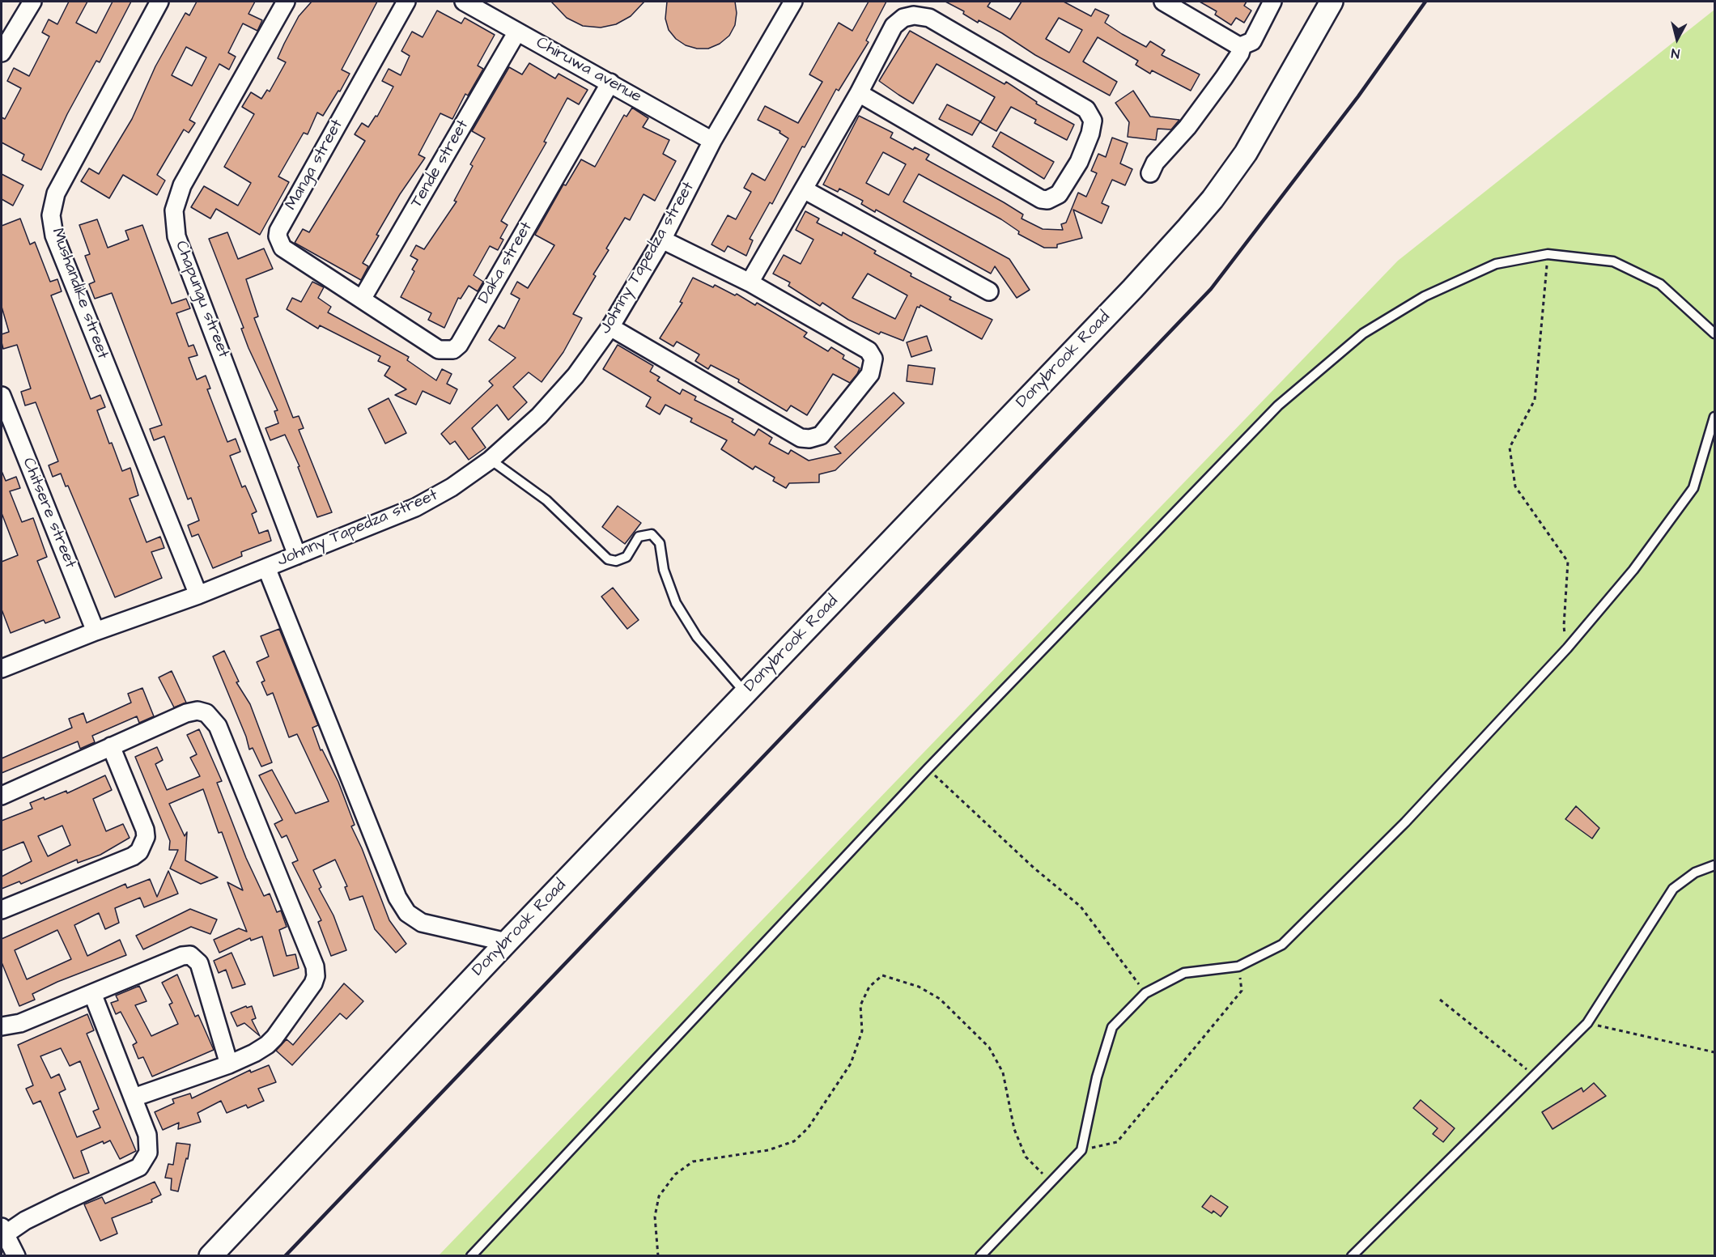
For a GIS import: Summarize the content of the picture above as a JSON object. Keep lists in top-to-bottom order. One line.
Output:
{"streets":{"street":["Chiruwa avenue","Tende street","Manga street","Johnny Tapedza street","Daka street","Mushandike street","Chapungu street","Donybrook Road","Chitsere street"]},"crossings":[["Chiruwa avenue","Tende street"],["Chiruwa avenue","Johnny Tapedza street"],["Chiruwa avenue","Daka street"],["Tende street","Manga street"],["Tende street","Daka street"],["Manga street","Daka street"],["Johnny Tapedza street","Mushandike street"],["Johnny Tapedza street","Chapungu street"],["Johnny Tapedza street","Chitsere street"]],"north":"bottom"}
